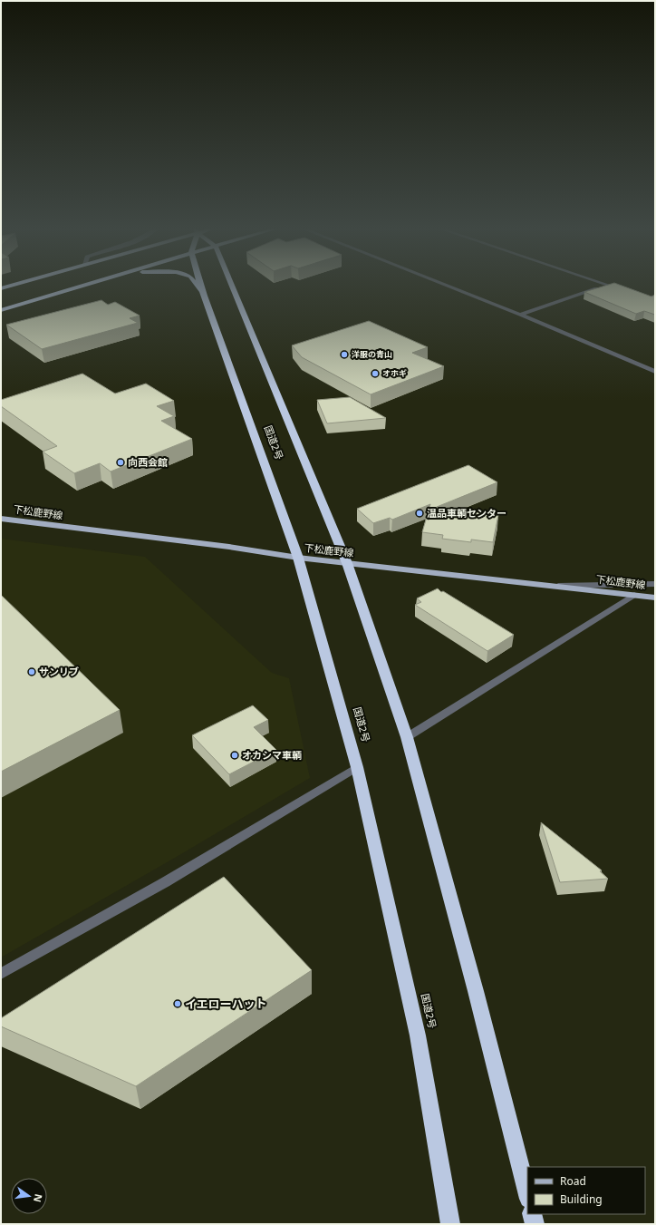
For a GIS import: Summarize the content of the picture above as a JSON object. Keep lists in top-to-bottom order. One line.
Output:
{"streets":{"highway":["国道2号"],"main road":["下松鹿野線"]},"crossings":[["国道2号","下松鹿野線"]],"places":["洋服の青山","オホギ","向西会館","温品車輌センター","サンリブ","オカシマ車輌","イエローハット"],"legend":["Road","Building"],"north":"right"}
